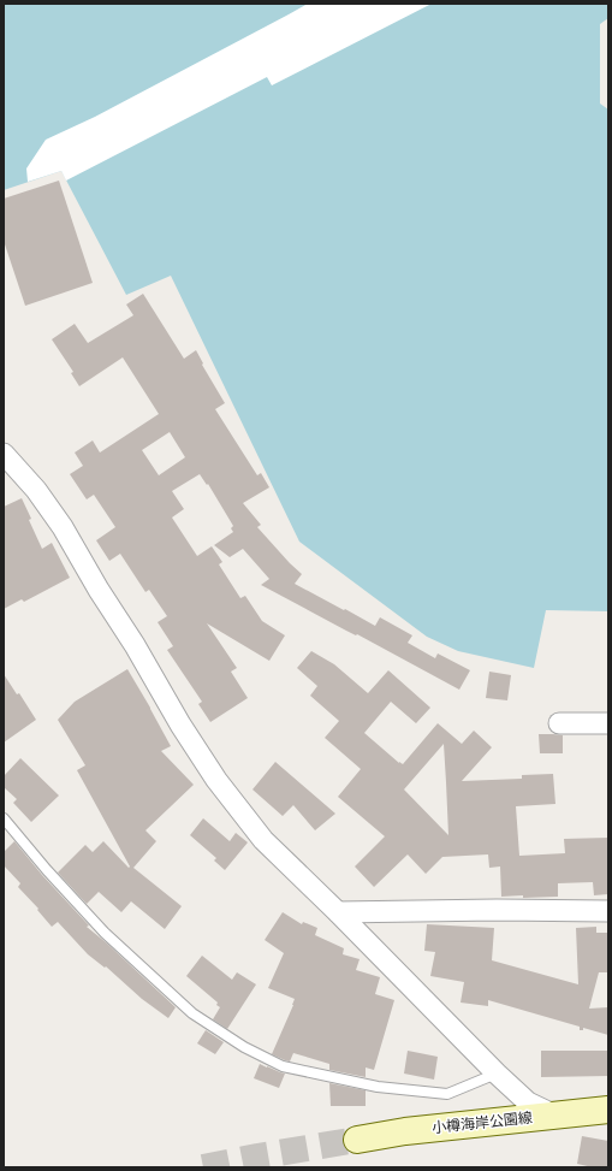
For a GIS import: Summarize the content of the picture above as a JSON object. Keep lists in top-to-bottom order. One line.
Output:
{"streets":{"main road":["小樽海岸公園線"]}}
